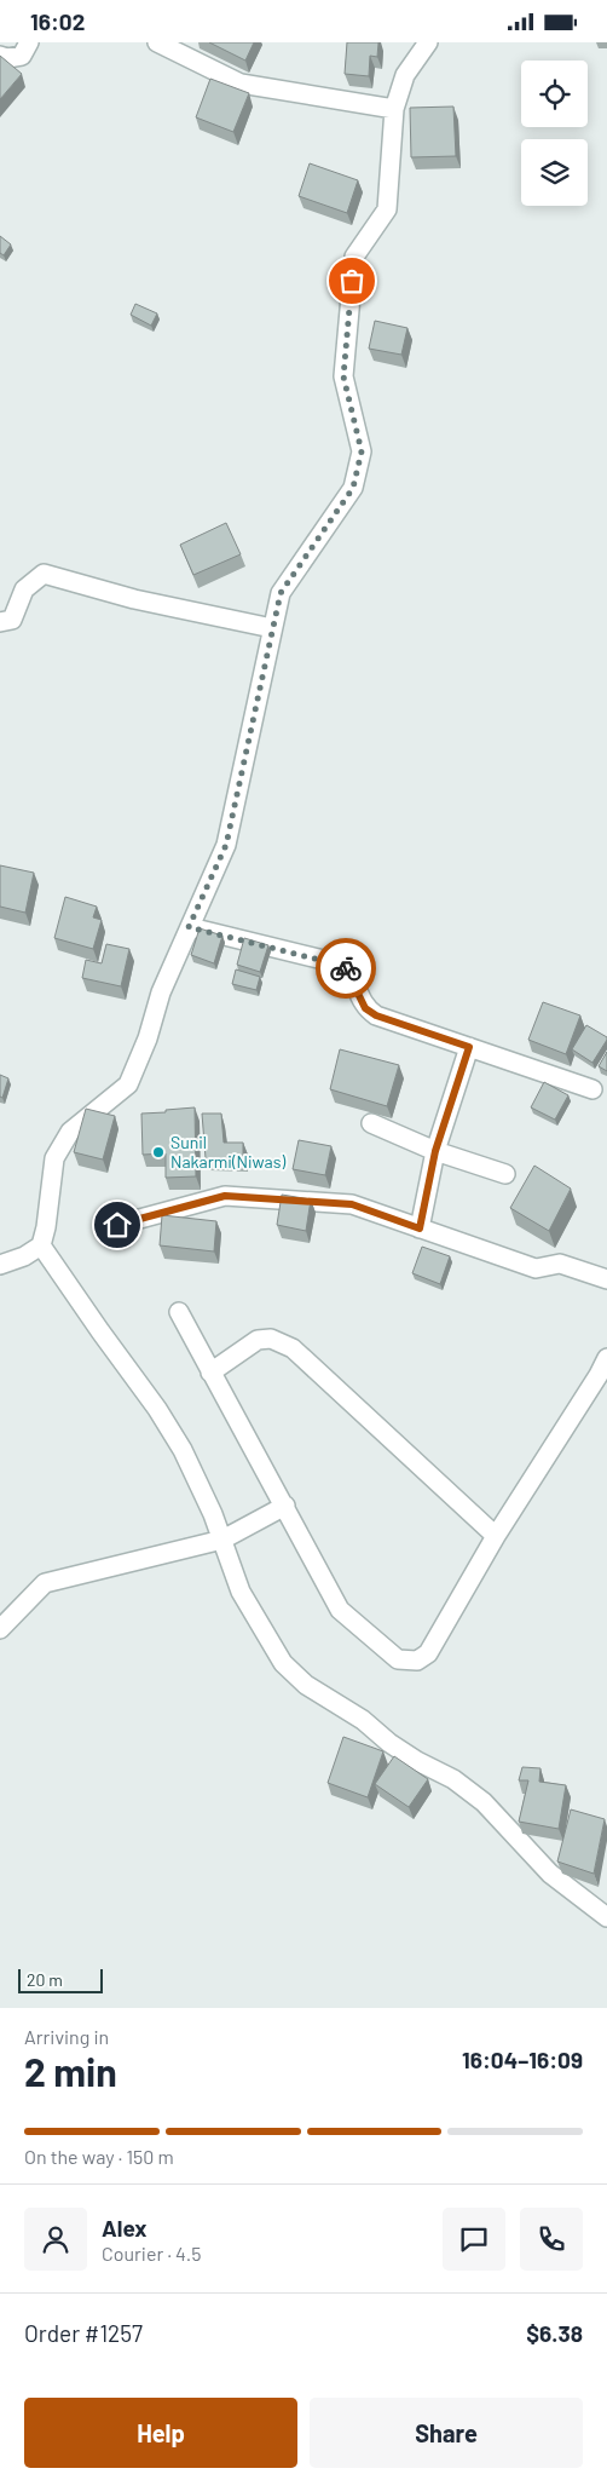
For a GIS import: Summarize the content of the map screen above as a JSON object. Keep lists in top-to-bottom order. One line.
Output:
{"places":["Sunil Nakarmi(Niwas)"],"scale_bar":"20 m","page":{"status":"16:02","scale":"20 m","heading":["2 min","Arriving in","16:04–16:09"],"panel":["Alex","Courier · 4.5","Order #1257","$6.38"],"bar":"On the way · 150 m","buttons":["Help","Share"]}}
